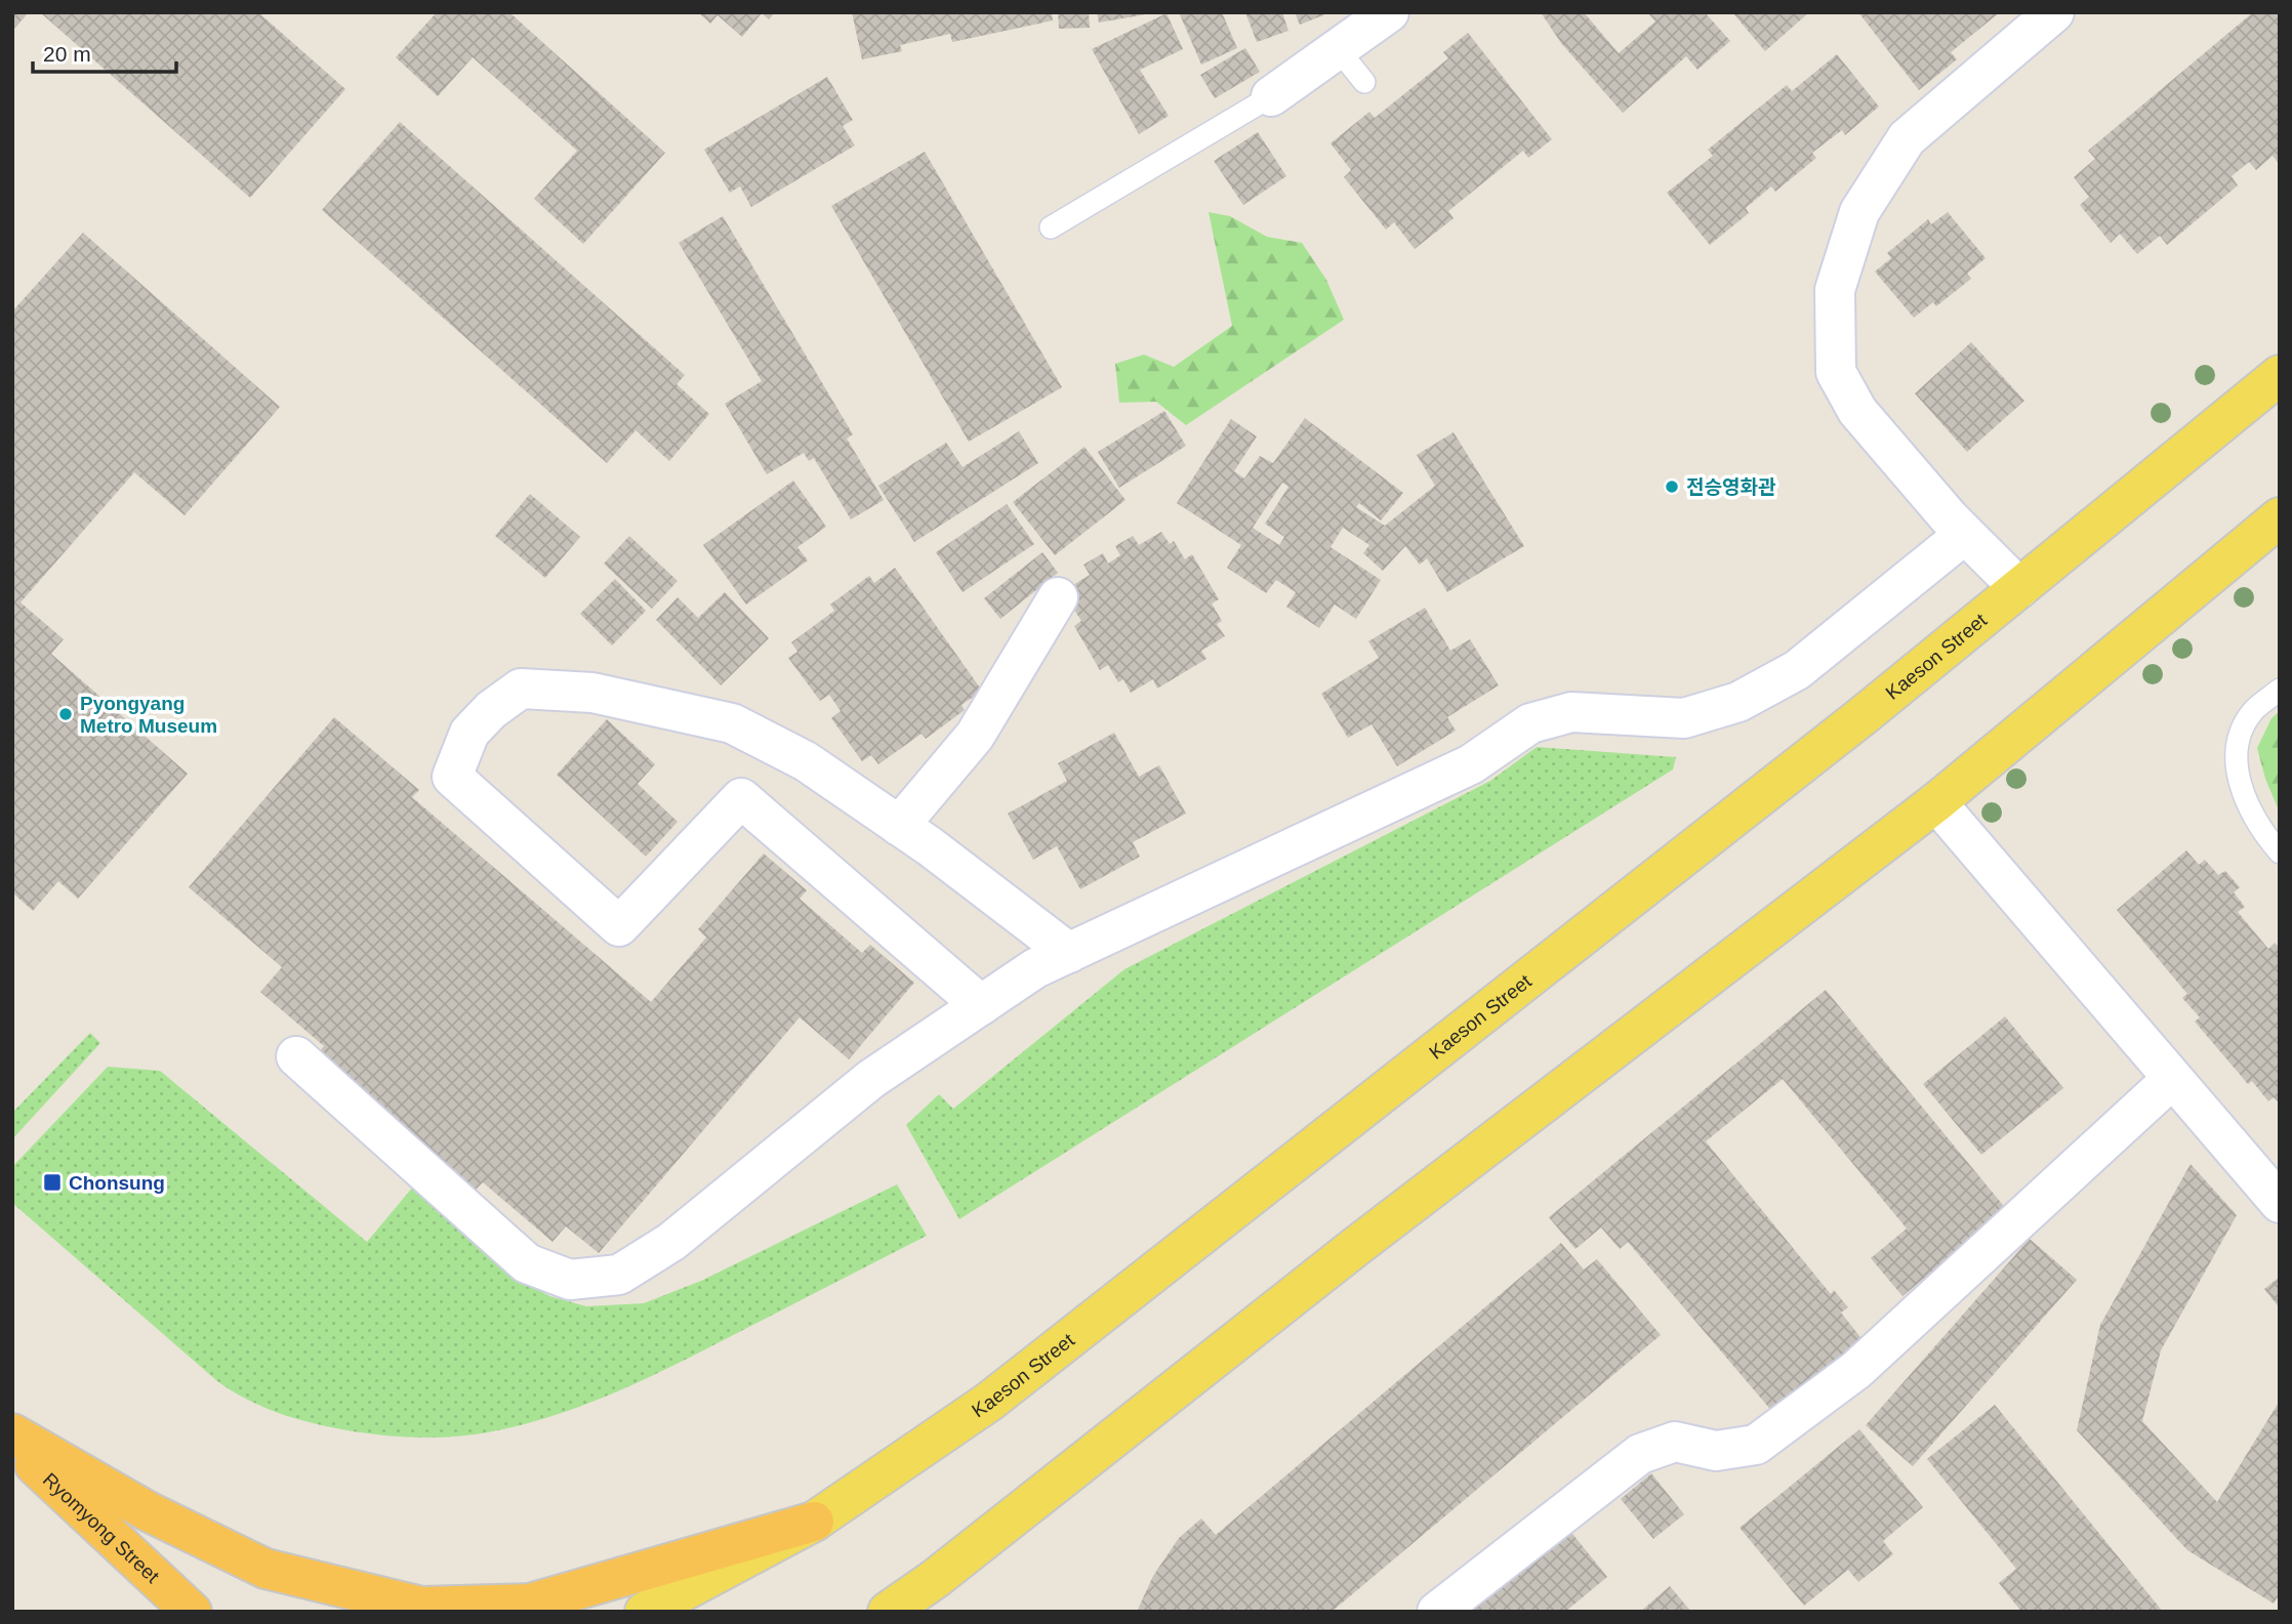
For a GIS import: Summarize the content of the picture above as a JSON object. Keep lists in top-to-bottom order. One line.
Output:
{"streets":{"highway":["Ryomyong Street"],"main road":["Kaeson Street"]},"places":{"other":["전승영화관","Pyongyang Metro Museum"],"transit":["Chonsung"]},"scale_bar":"20 m"}
